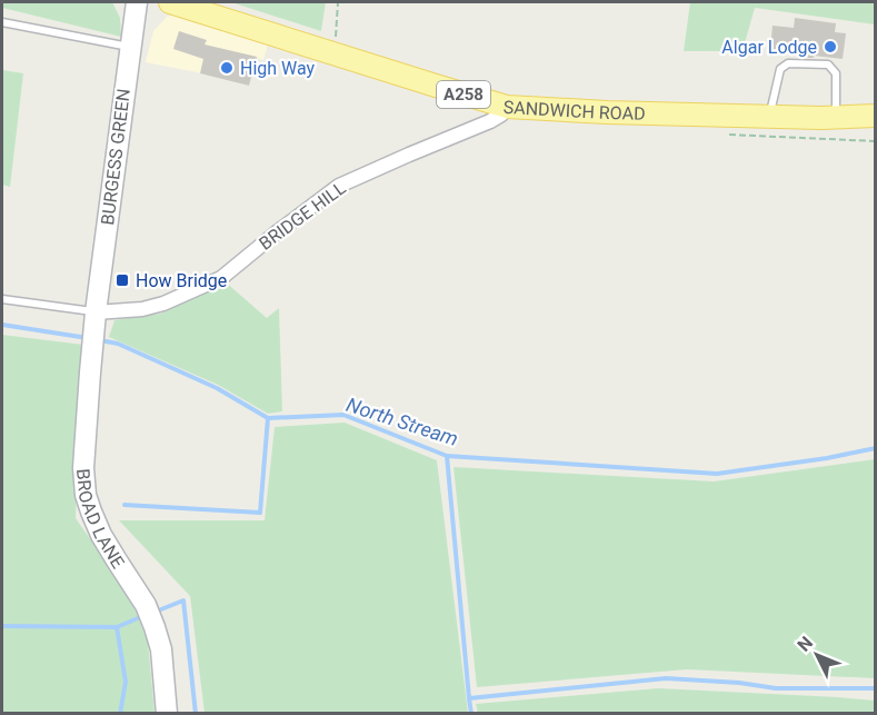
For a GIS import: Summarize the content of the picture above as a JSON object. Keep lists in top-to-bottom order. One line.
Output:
{"streets":{"main road":["A258","SANDWICH ROAD"],"street":["BURGESS GREEN","BRIDGE HILL","BROAD LANE"]},"crossings":[["SANDWICH ROAD","BRIDGE HILL"],["BURGESS GREEN","BRIDGE HILL"],["BURGESS GREEN","BROAD LANE"],["BRIDGE HILL","BROAD LANE"]],"water":["North Stream"],"places":{"other":["Algar Lodge","High Way"],"transit":["How Bridge"]},"north":"top left"}
